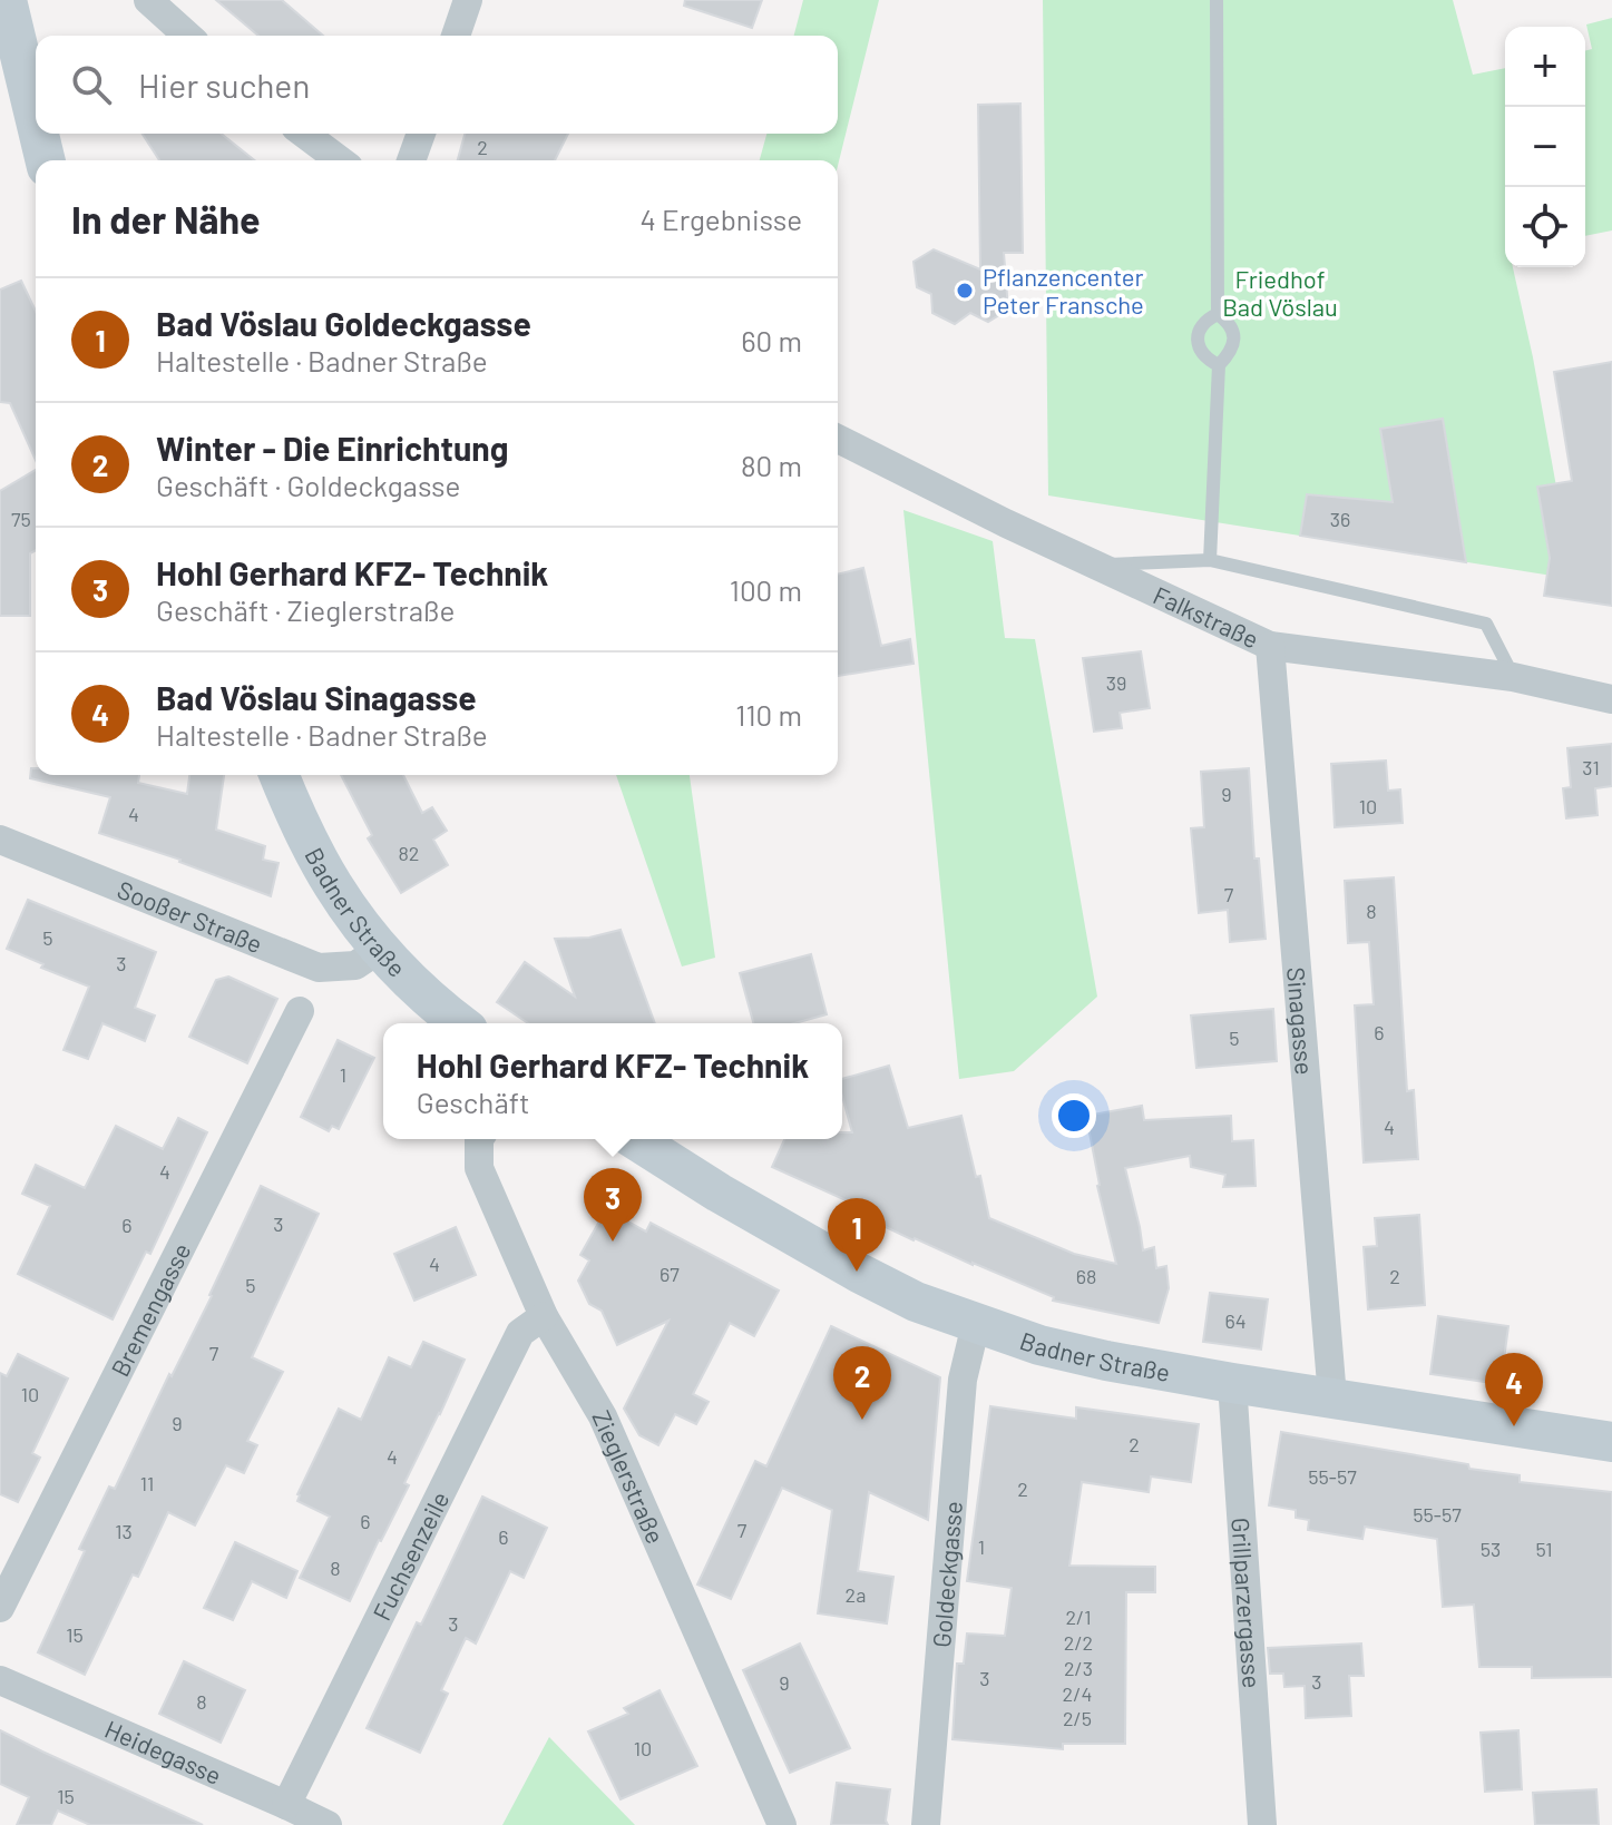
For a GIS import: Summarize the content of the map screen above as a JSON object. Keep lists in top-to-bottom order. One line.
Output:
{"streets":{"street":["Falkstraße","Badner Straße","Sooßer Straße","Sinagasse","Bremengasse","Zieglerstraße","Fuchsenzeile","Goldeckgasse","Grillparzergasse","Heidegasse"]},"crossings":[["Falkstraße","Sinagasse"],["Badner Straße","Sooßer Straße"],["Badner Straße","Sinagasse"],["Badner Straße","Goldeckgasse"],["Badner Straße","Grillparzergasse"],["Zieglerstraße","Fuchsenzeile"],["Fuchsenzeile","Heidegasse"]],"parks":["Friedhof Bad Vöslau"],"places":["Pflanzencenter Peter Fransche"],"house_numbers":["2","75","36","39","31","9","10","4","82","7","8","5","3","6","5","1","4","4","3","6","4","67","68","2","5","64","7","10","9","2","4","55-57","11","2","55-57","6","7","13","6","1","53","51","8","2a","2/1","3","15","2/2","2/3","3","3","9","2/4","8","2/5","10","15"],"page":{"map_buttons":["+","−"],"search":"Hier suchen","heading":["In der Nähe","4 Ergebnisse"],"list":[{"mark":"1","name":"Bad Vöslau Goldeckgasse","note":"Haltestelle · Badner Straße","value":"60 m"},{"mark":"2","name":"Winter - Die Einrichtung","note":"Geschäft · Goldeckgasse","value":"80 m"},{"mark":"3","name":"Hohl Gerhard KFZ- Technik","note":"Geschäft · Zieglerstraße","value":"100 m"},{"mark":"4","name":"Bad Vöslau Sinagasse","note":"Haltestelle · Badner Straße","value":"110 m"}],"popup":["Hohl Gerhard KFZ- Technik","Geschäft"],"pins":["3","1","2","4"]}}
